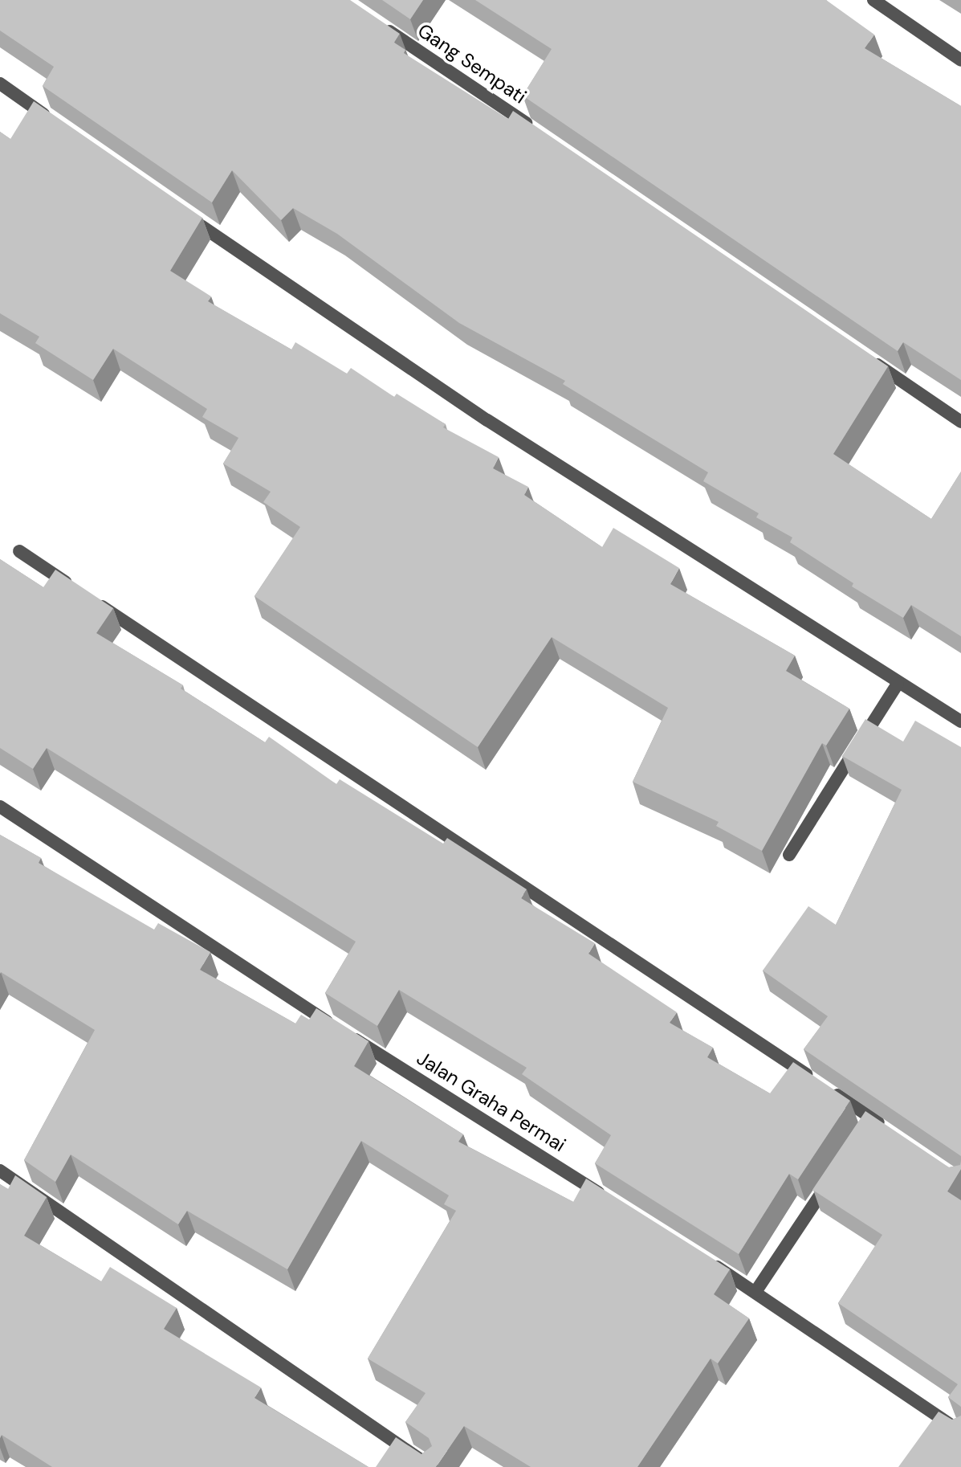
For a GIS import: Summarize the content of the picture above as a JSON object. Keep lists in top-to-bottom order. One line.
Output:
{"streets":{"street":["Gang Sempati","Jalan Graha Permai"]}}
